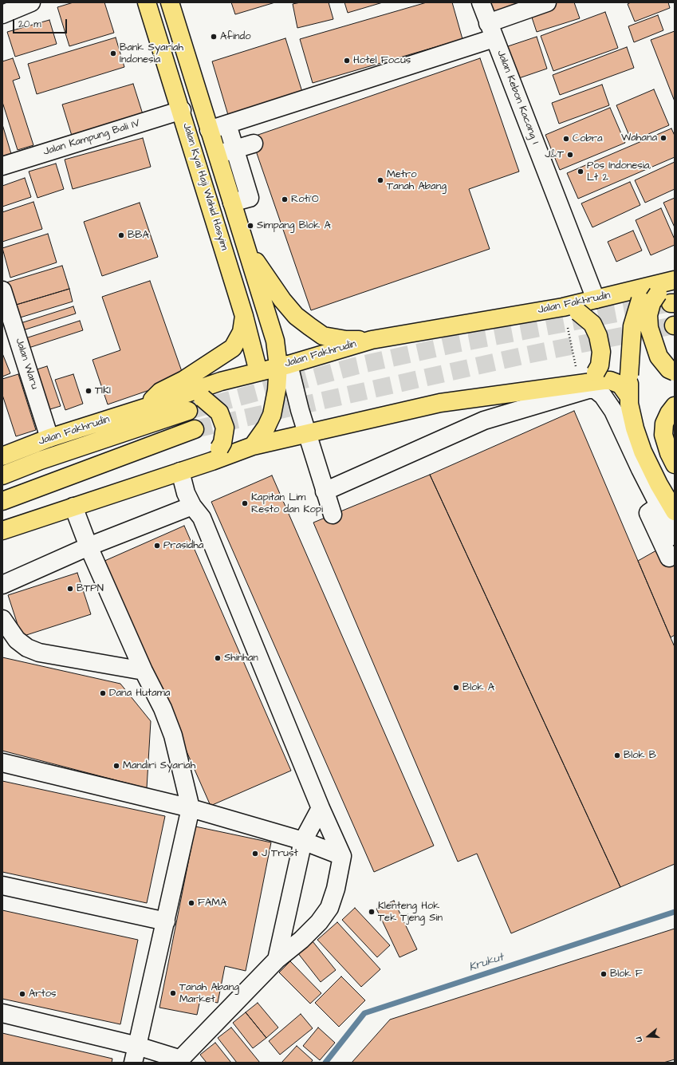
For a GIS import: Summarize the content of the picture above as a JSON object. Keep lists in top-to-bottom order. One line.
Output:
{"streets":{"main road":["Jalan Kyai Haji Wahid Hasyim","Jalan Fakhrudin"],"street":["Jalan Kebon Kacang I","Jalan Kampung Bali IV","Jalan Waru"]},"crossings":[["Jalan Kebon Kacang I","Jalan Fakhrudin"],["Jalan Kampung Bali IV","Jalan Kyai Haji Wahid Hasyim"],["Jalan Kyai Haji Wahid Hasyim","Jalan Fakhrudin"],["Jalan Fakhrudin","Jalan Waru"]],"water":["Krukut"],"places":["Afindo","Bank Syariah Indonesia","Hotel Focus","Wahana","Cobra","J&T","Pos Indonesia, Lt 2","Metro Tanah Abang","Roti'O","Simpang Blok A","BBA","TIKI","Kapitan Lim Resto dan Kopi","Prasidha","BTPN","Shinhan","Blok A","Dana Hutama","Blok B","Mandiri Syariah","J Trust","FAMA","Klenteng Hok Tek Tjeng Sin","Blok F","Tanah Abang Market","Artos"],"scale_bar":"20 m","north":"left"}
